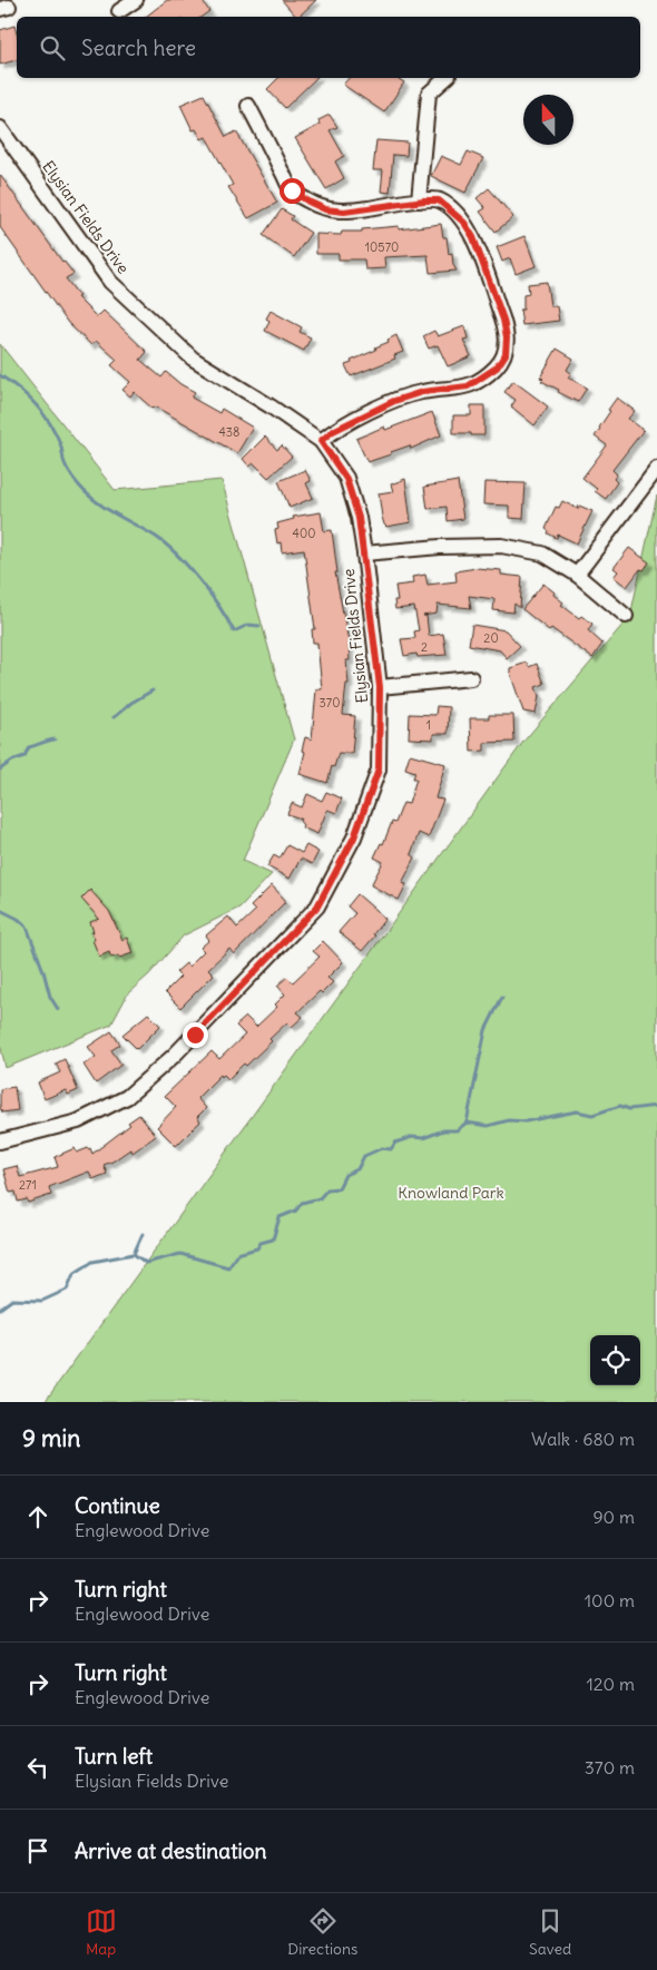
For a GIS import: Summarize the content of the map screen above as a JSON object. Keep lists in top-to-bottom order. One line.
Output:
{"streets":{"street":["Elysian Fields Drive"]},"parks":["Knowland Park"],"house_numbers":["10570","438","400","20","2","370","1","271"],"north":"top","page":{"search":"Search here","heading":["9 min","Walk · 680 m"],"list":[["Continue","Englewood Drive","90 m"],["Turn right","Englewood Drive","100 m"],["Turn right","Englewood Drive","120 m"],["Turn left","Elysian Fields Drive","370 m"],"Arrive at destination"],"nav":["Map","Directions","Saved"]}}
